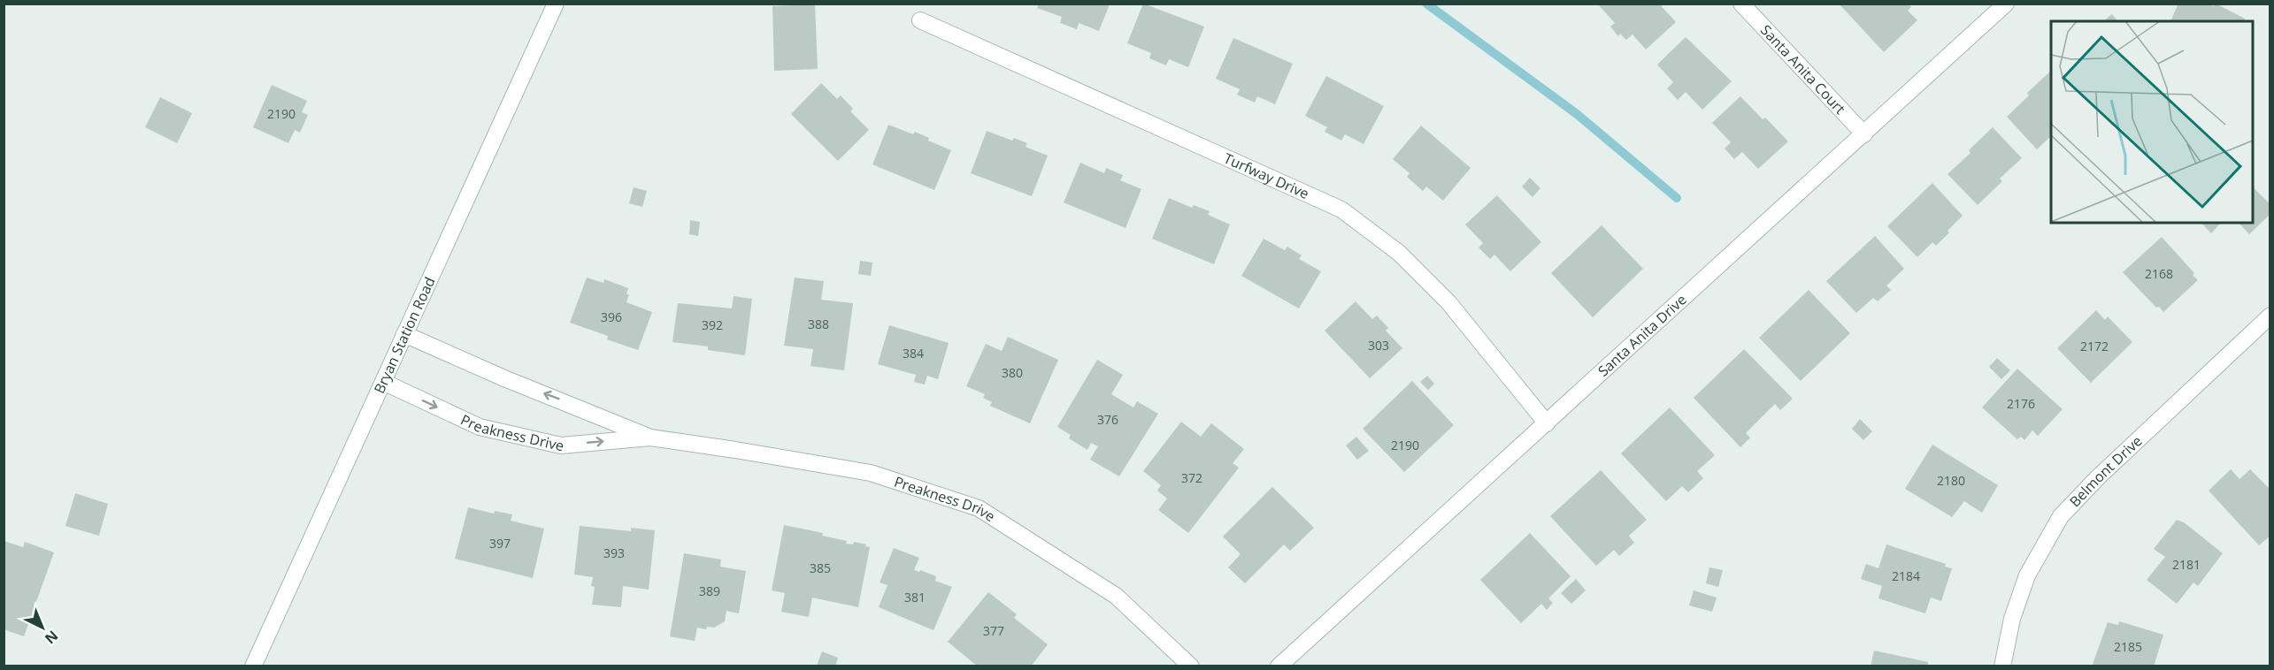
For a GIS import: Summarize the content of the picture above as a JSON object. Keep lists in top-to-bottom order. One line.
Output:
{"streets":{"street":["Santa Anita Court","Turfway Drive","Bryan Station Road","Santa Anita Drive","Preakness Drive","Belmont Drive"]},"crossings":[["Santa Anita Court","Santa Anita Drive"],["Turfway Drive","Santa Anita Drive"],["Bryan Station Road","Preakness Drive"]],"house_numbers":["2190","2168","396","388","392","303","2172","384","380","2176","376","2190","372","2180","397","393","2181","385","2184","389","381","377","2185"],"north":"bottom right"}
